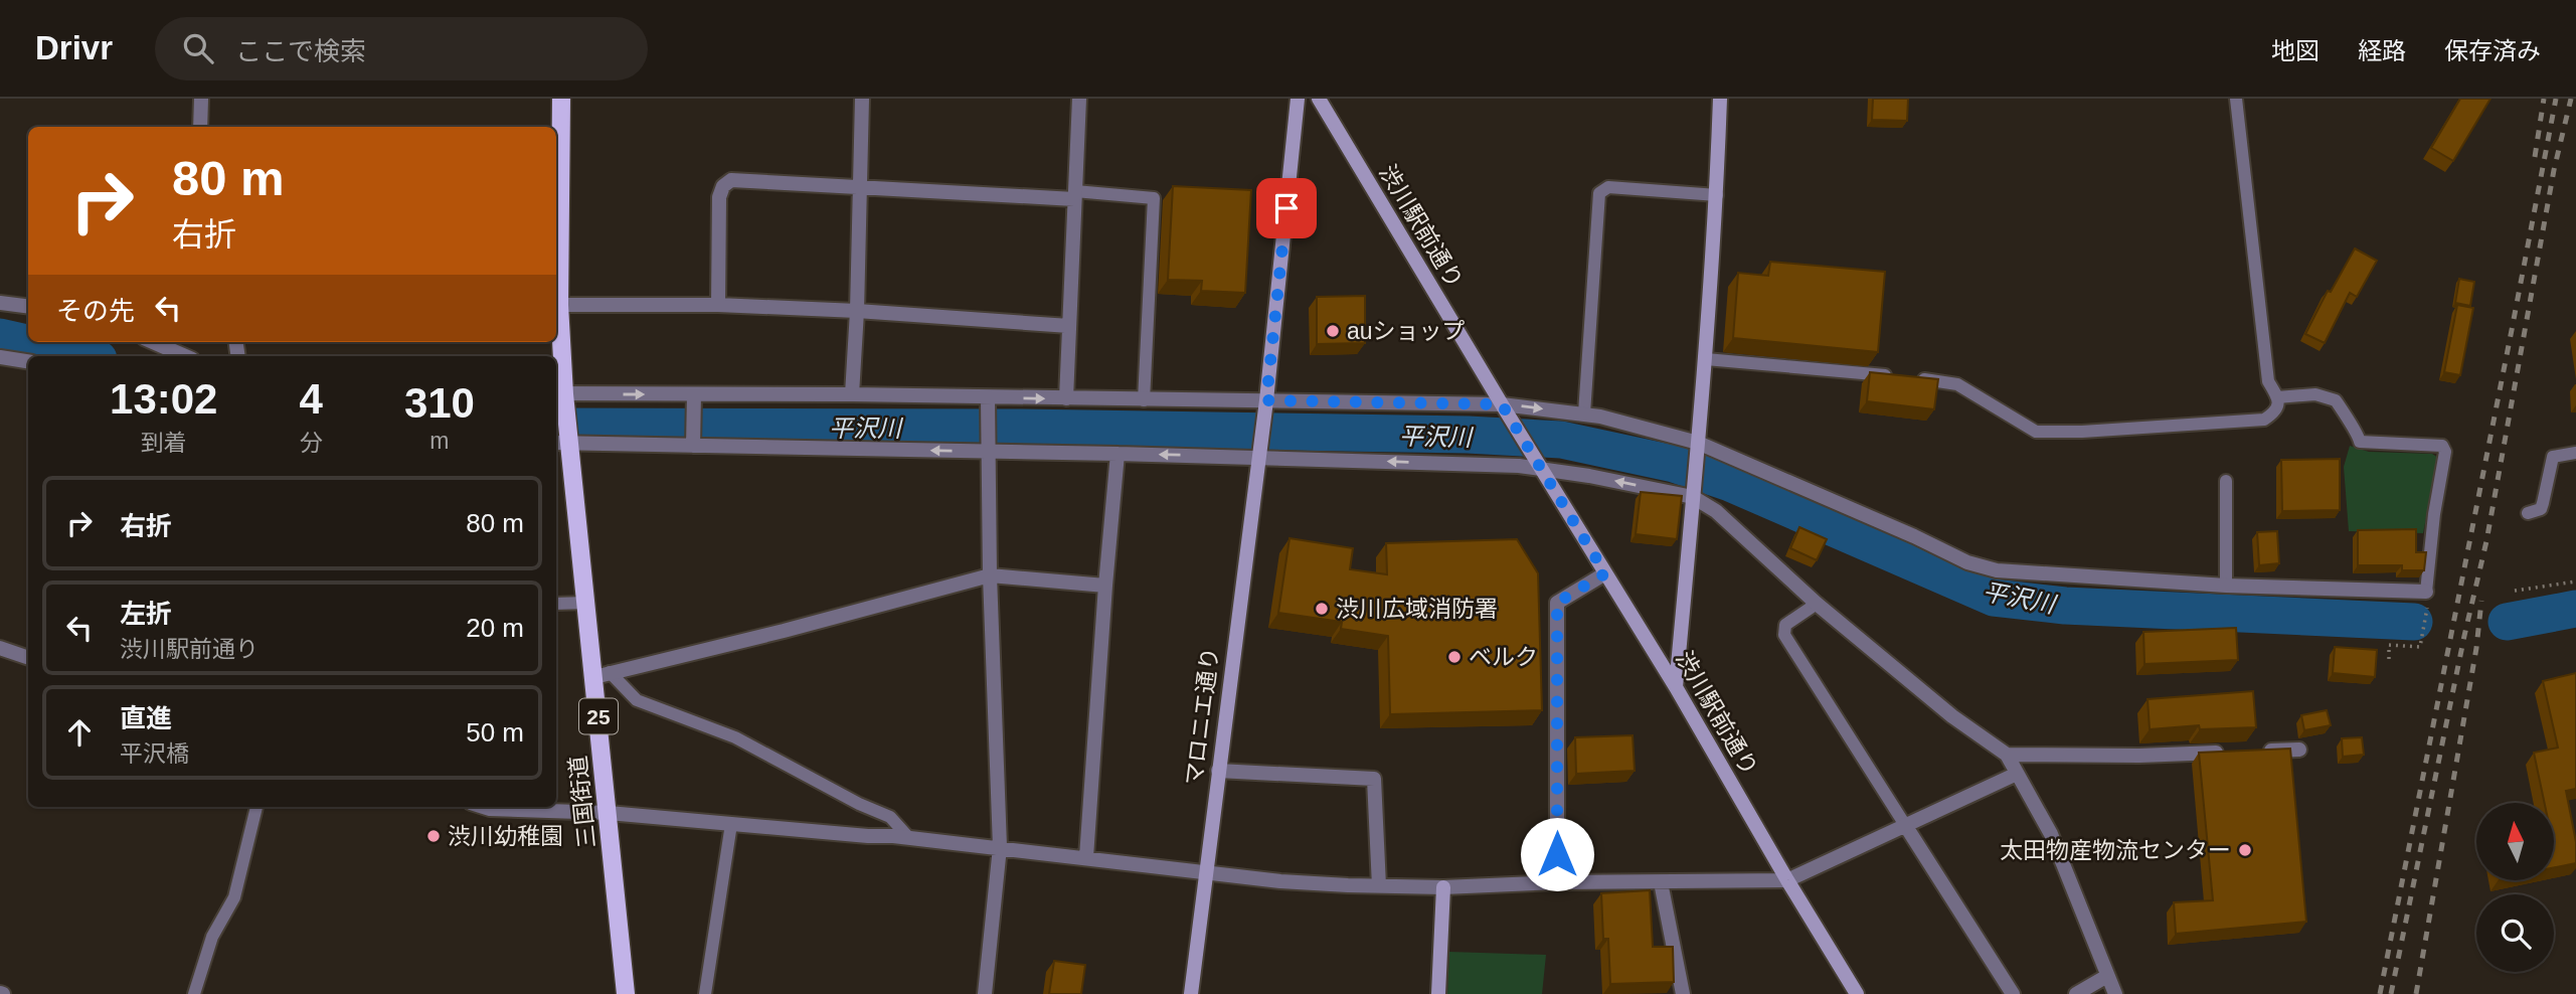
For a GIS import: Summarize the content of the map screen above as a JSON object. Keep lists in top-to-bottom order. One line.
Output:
{"streets":{"main road":["25","三国街道"],"street":["渋川駅前通り","マロニエ通り"]},"water":["平沢川"],"places":["auショップ","渋川広域消防署","ベルク","渋川幼稚園","太田物産物流センター"],"north":"top","page":{"header":"Drivr","search":"ここで検索","nav":["地図","経路","保存済み"],"turn":["80 m","右折"],"then":"その先","eta":["13:02","到着","4","分","310","m"],"list":[{"name":"右折","value":"80 m"},{"name":"左折","note":"渋川駅前通り","value":"20 m"},{"name":"直進","note":"平沢橋","value":"50 m"}]}}
